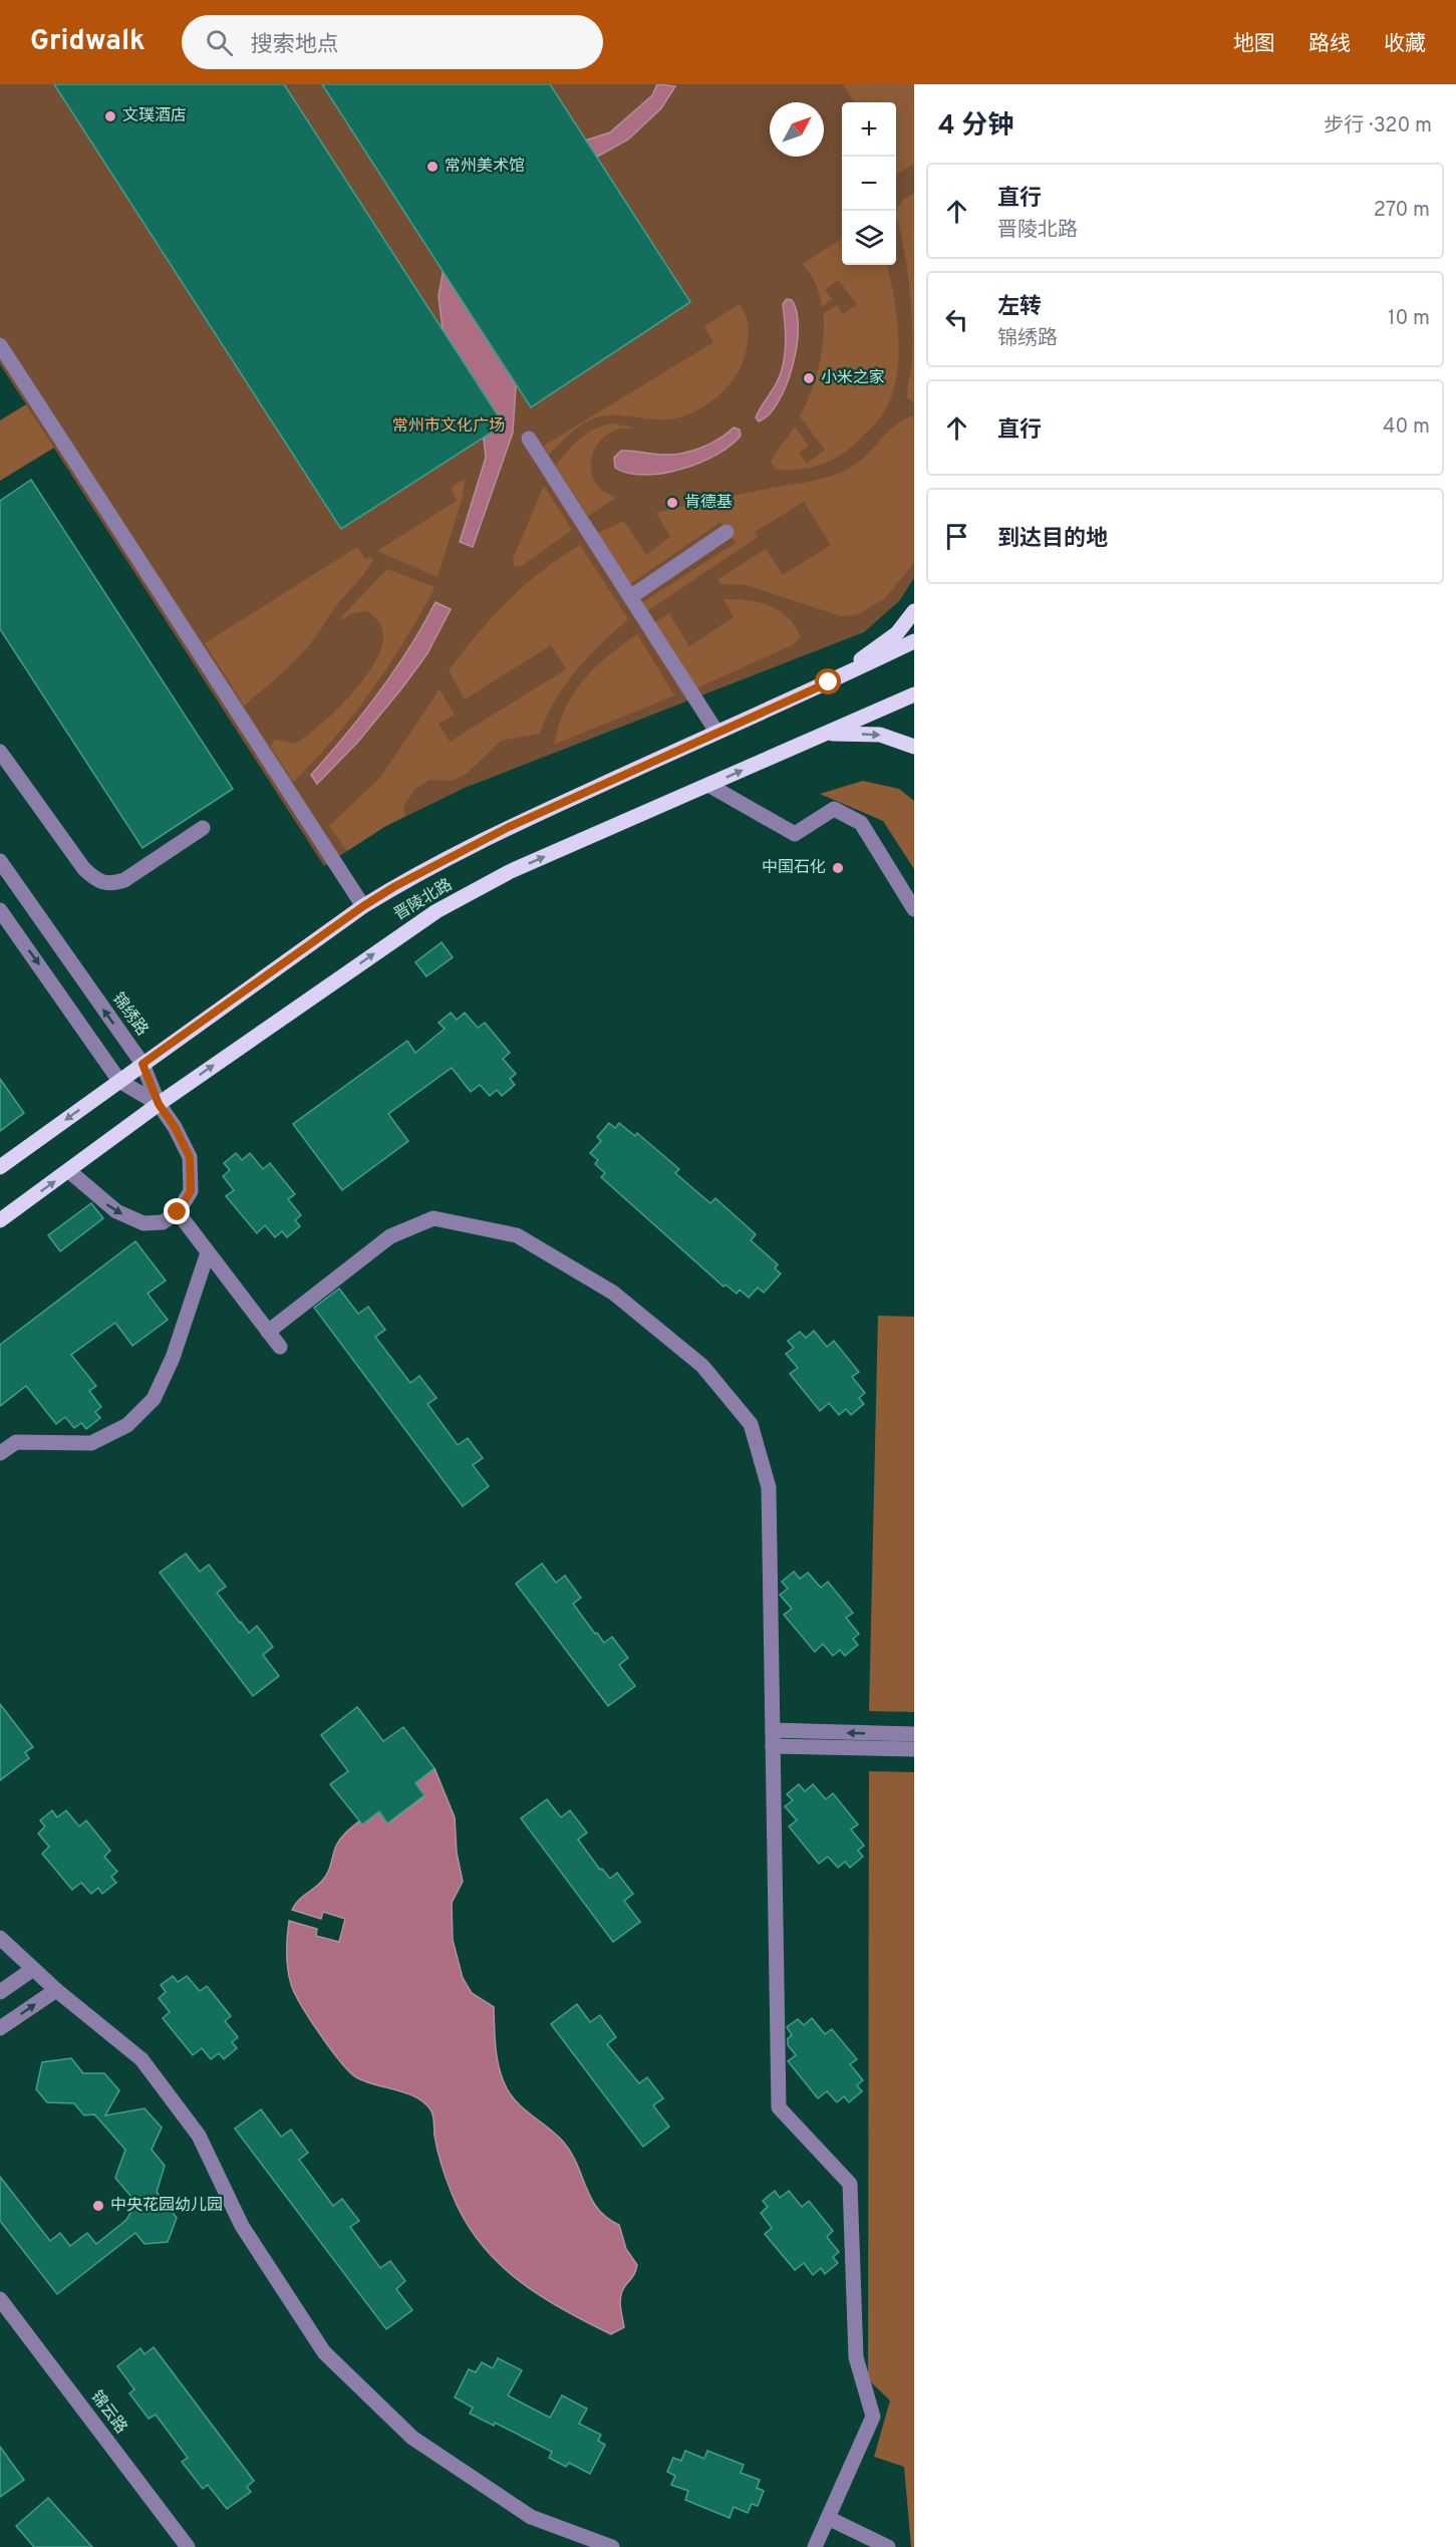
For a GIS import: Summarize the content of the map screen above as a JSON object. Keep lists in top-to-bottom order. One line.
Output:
{"streets":{"main road":["晋陵北路"],"street":["锦绣路","锦云路"]},"crossings":[["晋陵北路","锦绣路"]],"parks":["常州市文化广场"],"places":["文璞酒店","常州美术馆","小米之家","肯德基","中国石化","中央花园幼儿园"],"north":"top right","page":{"header":"Gridwalk","search":"搜索地点","nav":["地图","路线","收藏"],"heading":["4 分钟","步行 · 320 m"],"map_buttons":["+","−"],"list":[["直行","晋陵北路","270 m"],["左转","锦绣路","10 m"],["直行","40 m"],"到达目的地"]}}
